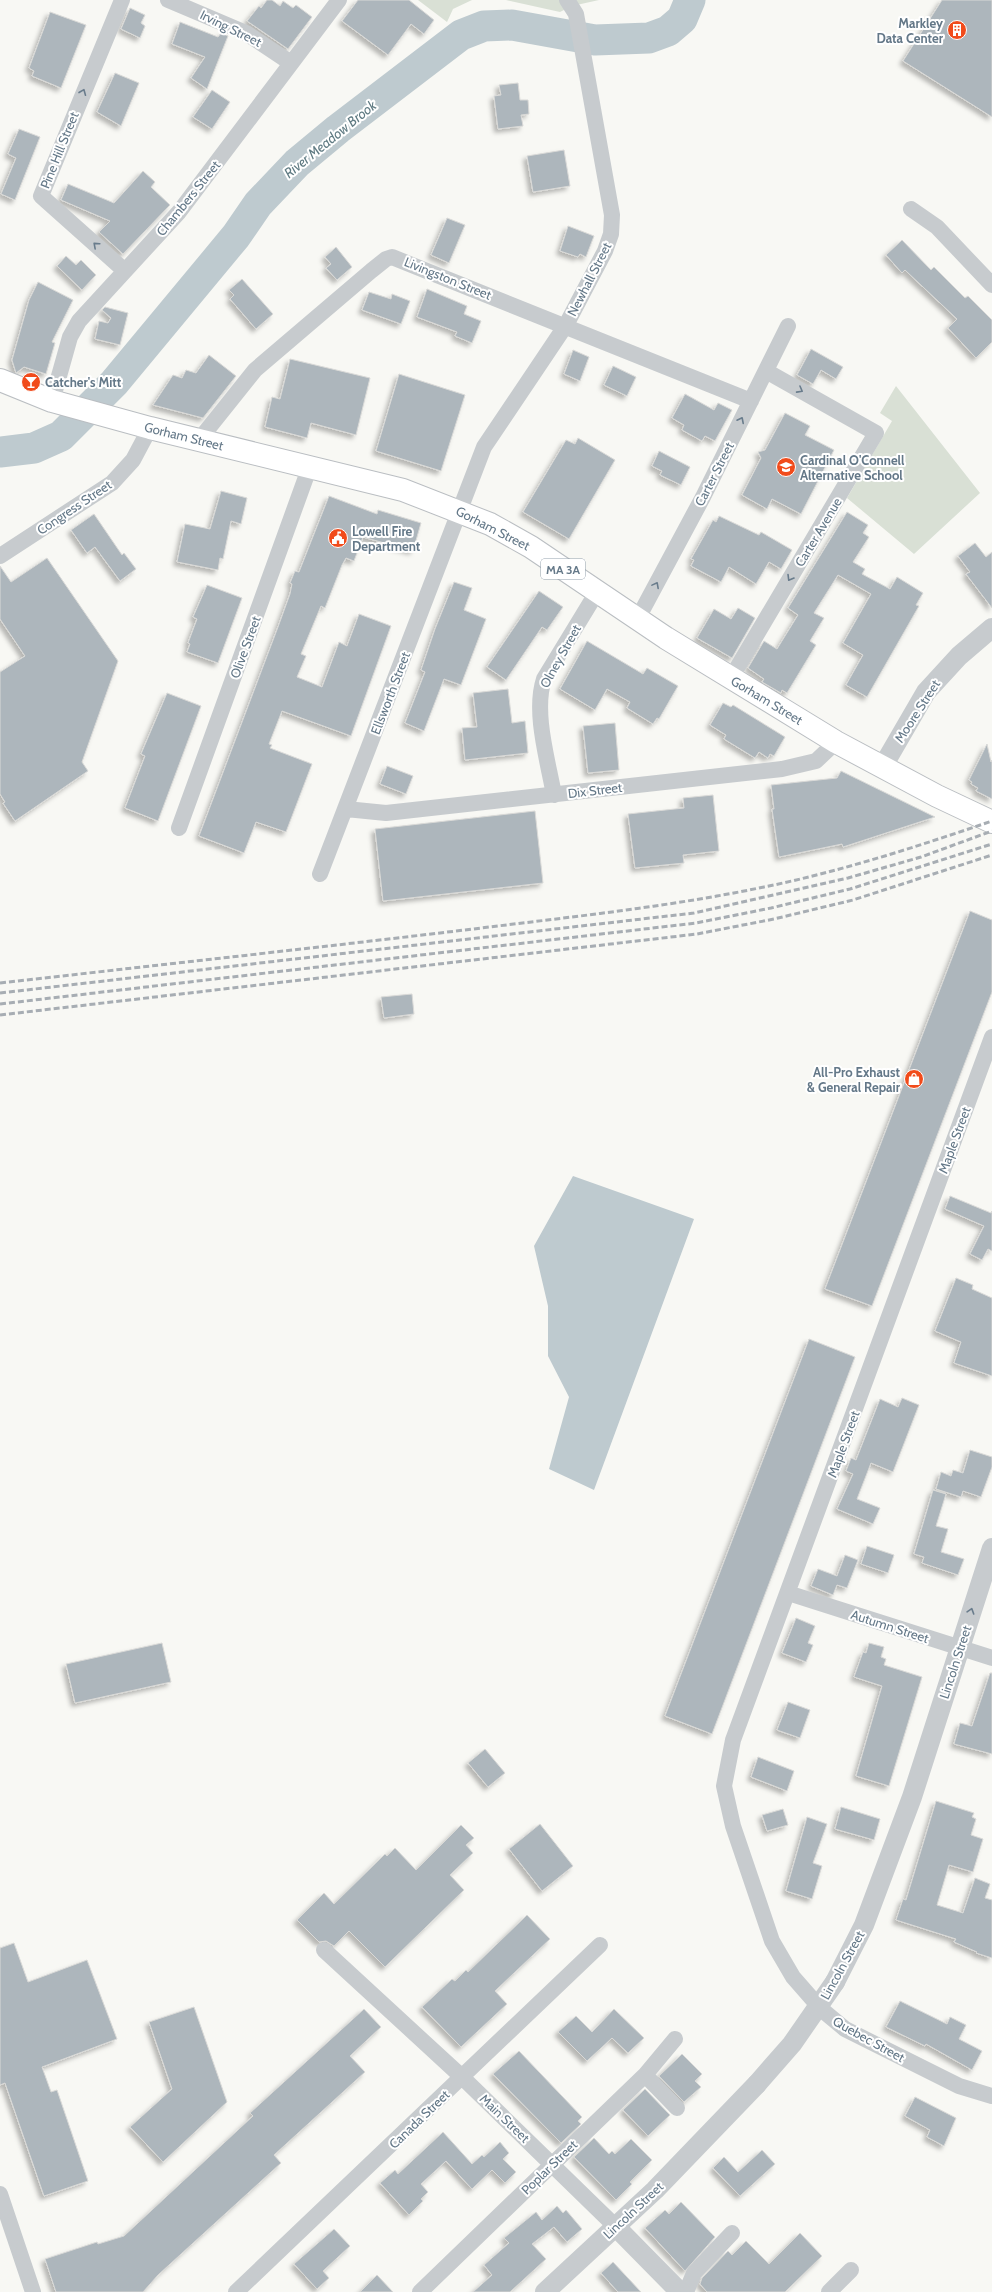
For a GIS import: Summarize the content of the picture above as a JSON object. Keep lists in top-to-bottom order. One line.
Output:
{"streets":{"main road":["Gorham Street","MA 3A"],"street":["Irving Street","Pine Hill Street","Chambers Street","Livingston Street","Newhall Street","Carter Street","Congress Street","Carter Avenue","Olive Street","Olney Street","Ellsworth Street","Moore Street","Dix Street","Maple Street","Autumn Street","Lincoln Street","Quebec Street","Main Street","Canada Street","Poplar Street"]},"crossings":[["Irving Street","Chambers Street"],["Pine Hill Street","Chambers Street"],["Chambers Street","Gorham Street"],["Livingston Street","Newhall Street"],["Livingston Street","Gorham Street"],["Livingston Street","Carter Street"],["Newhall Street","Gorham Street"],["Newhall Street","Ellsworth Street"],["Gorham Street","Carter Street"],["Gorham Street","Congress Street"],["Gorham Street","Carter Avenue"],["Gorham Street","Olive Street"],["Gorham Street","Olney Street"],["Gorham Street","Ellsworth Street"],["Gorham Street","Moore Street"],["Gorham Street","Dix Street"],["Carter Street","Carter Avenue"],["Olney Street","Dix Street"],["Ellsworth Street","Dix Street"],["Maple Street","Autumn Street"],["Maple Street","Quebec Street"],["Autumn Street","Lincoln Street"],["Lincoln Street","Main Street"],["Main Street","Canada Street"],["Main Street","Poplar Street"]],"one_way":["Pine Hill Street","Carter Street"],"water":["River Meadow Brook"],"places":{"building":["Markley Data Center"],"bar":["Catcher's Mitt"],"school or university":["Cardinal O'Connell Alternative School"],"public building":["Lowell Fire Department"],"shop":["All-Pro Exhaust & General Repair"]}}
